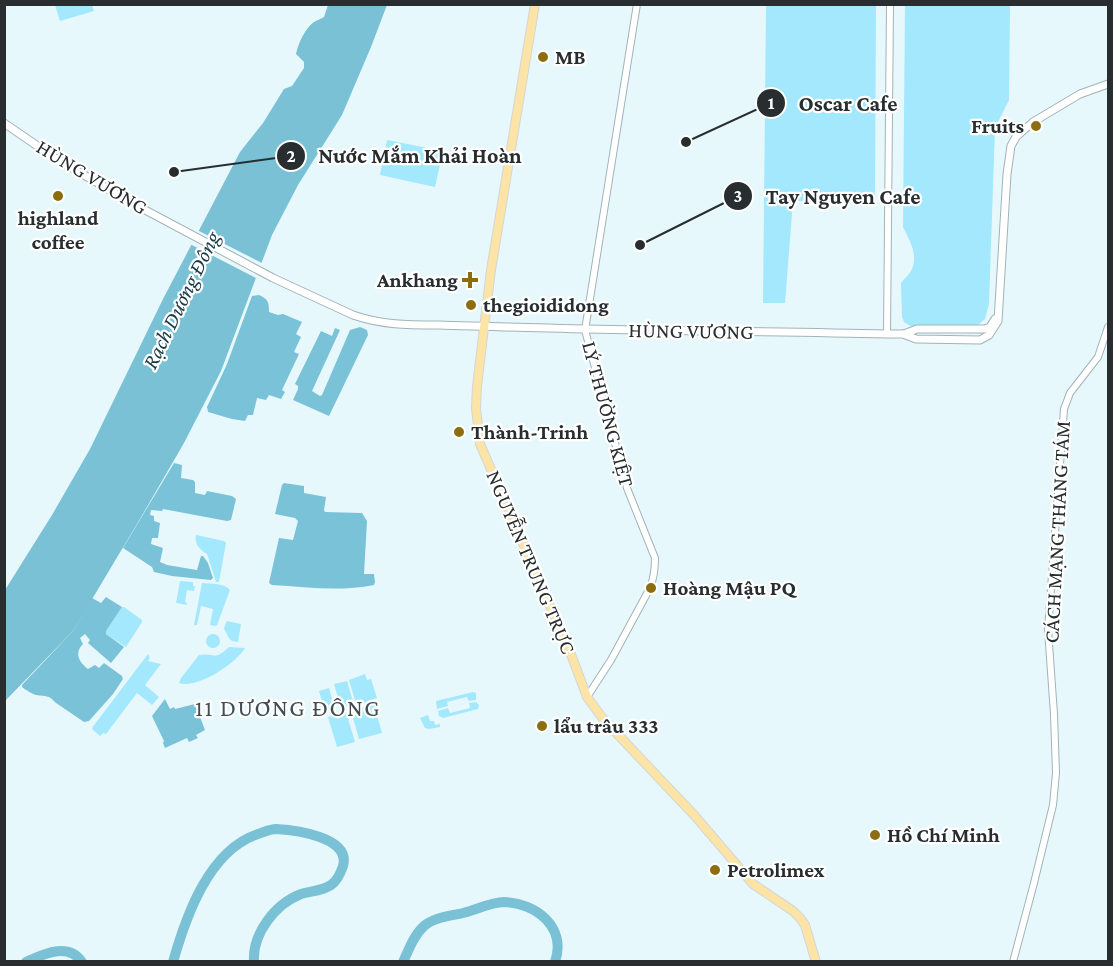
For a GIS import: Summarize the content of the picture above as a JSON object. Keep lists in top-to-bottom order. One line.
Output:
{"streets":{"main road":["HÙNG VƯƠNG","NGUYỄN TRUNG TRỰC"],"street":["LÝ THƯỜNG KIỆT","CÁCH MẠNG THÁNG TÁM"]},"crossings":[["HÙNG VƯƠNG","LÝ THƯỜNG KIỆT"],["HÙNG VƯƠNG","NGUYỄN TRUNG TRỰC"],["LÝ THƯỜNG KIỆT","NGUYỄN TRUNG TRỰC"]],"districts":["11 DƯƠNG ĐÔNG"],"water":["Rạch Dương Đông"],"places":{"other":["MB","Fruits","Oscar Cafe","Nước Mắm Khải Hoàn","highland coffee","Tay Nguyen Cafe","thegioididong","Thành-Trinh","Hoàng Mậu PQ","lẩu trâu 333","Hồ Chí Minh","Petrolimex"],"health":["Ankhang"]}}
